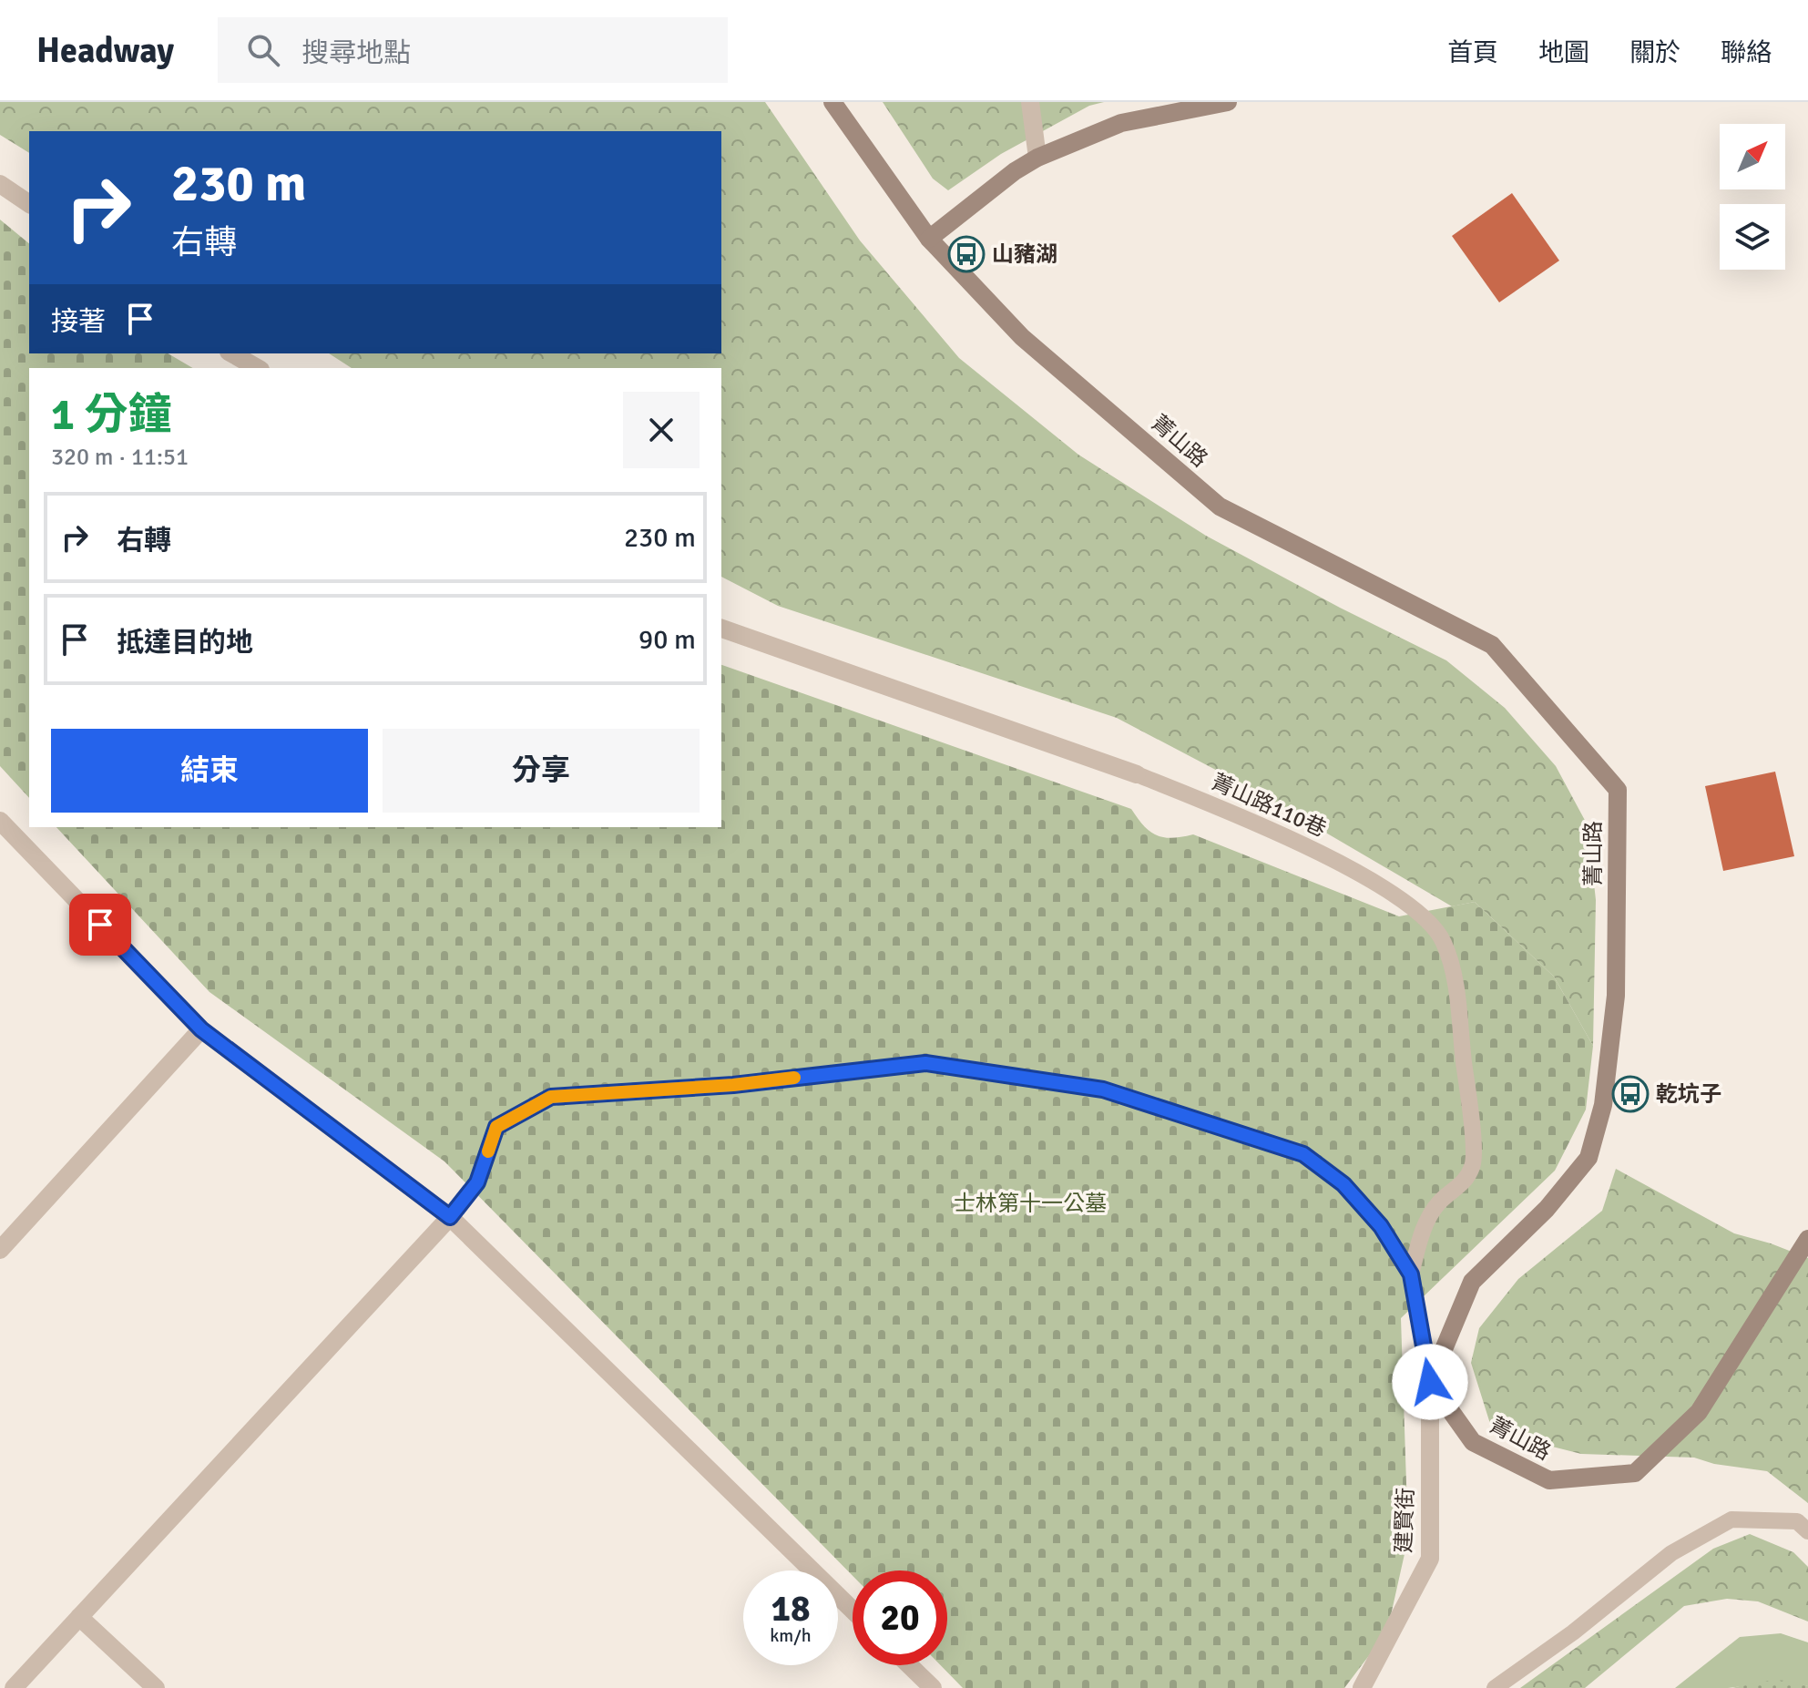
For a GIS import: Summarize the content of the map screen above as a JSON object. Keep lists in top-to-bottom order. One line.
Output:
{"streets":{"street":["菁山路","菁山路110巷","建賢街"]},"crossings":[["菁山路","建賢街"]],"parks":["士林第十一公墓"],"places":{"bus stop":["山豬湖","乾坑子"]},"north":"top right","page":{"header":"Headway","search":"搜尋地點","nav":["首頁","地圖","關於","聯絡"],"turn":["230 m","右轉"],"then":"接著","heading":["1 分鐘","320 m · 11:51"],"list":[{"name":"右轉","value":"230 m"},{"name":"抵達目的地","value":"90 m"}],"buttons":["結束","分享"],"speed":"18 km/h","limit":"20"}}
